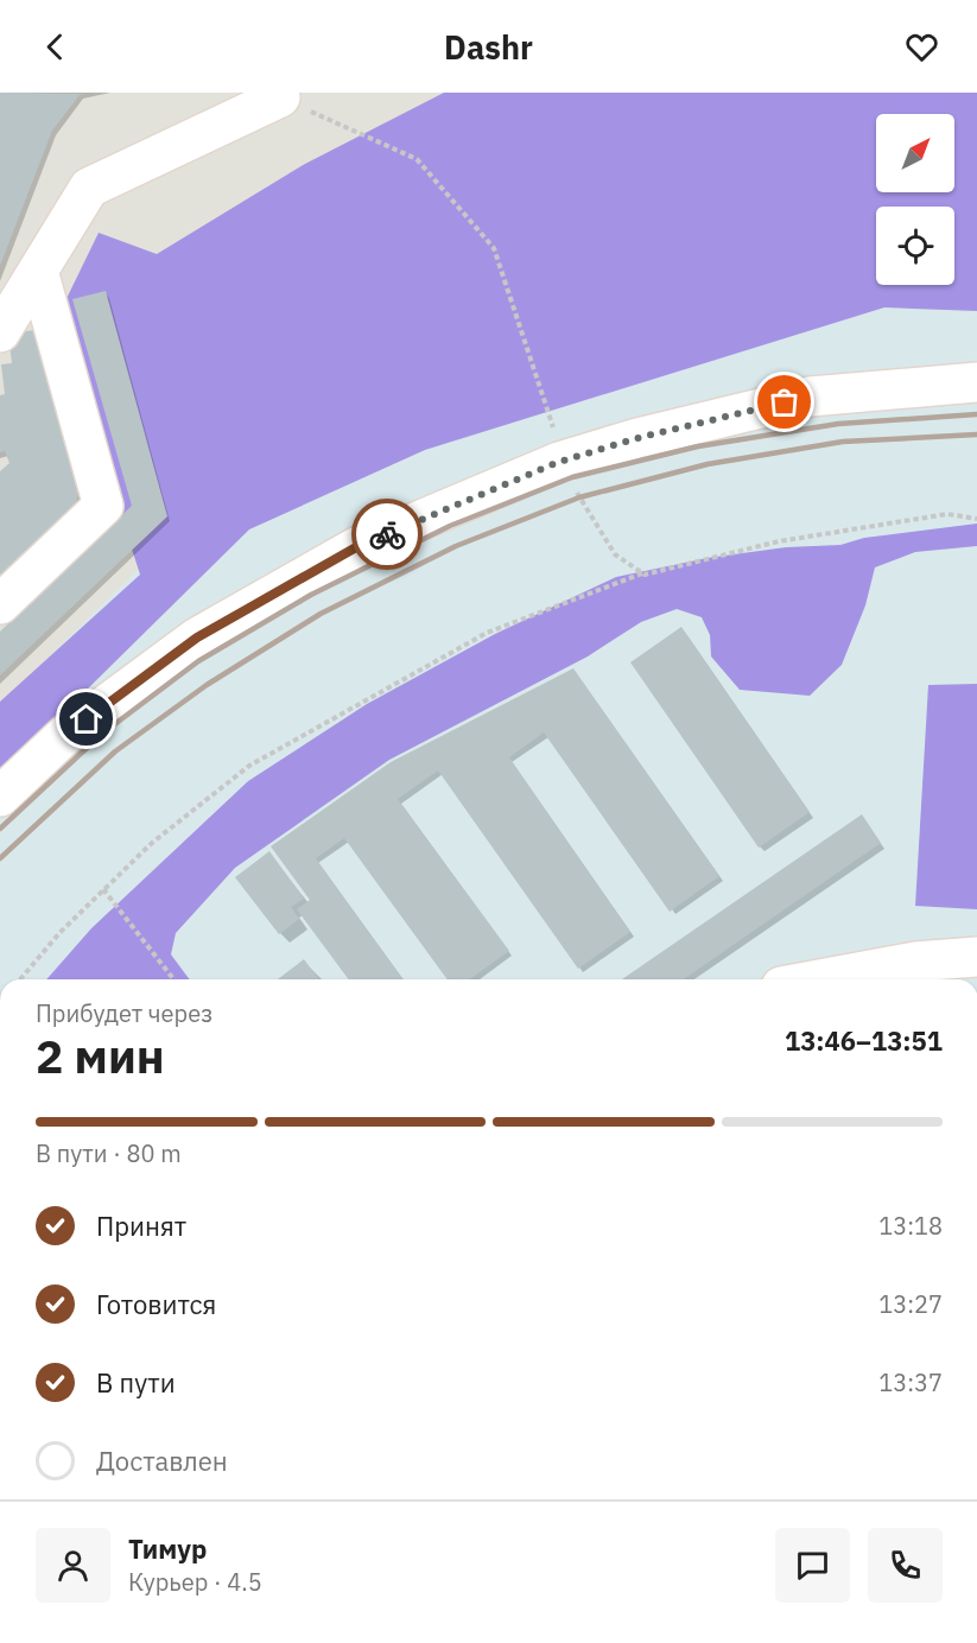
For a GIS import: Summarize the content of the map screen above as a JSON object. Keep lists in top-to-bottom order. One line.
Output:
{"north":"top right","page":{"header":"Dashr","heading":["2 мин","Прибудет через","13:46–13:51"],"panel":["Тимур","Курьер · 4.5"],"bar":"В пути · 80 m","list":[["Принят","13:18"],["Готовится","13:27"],["В пути","13:37"],"Доставлен"]}}
